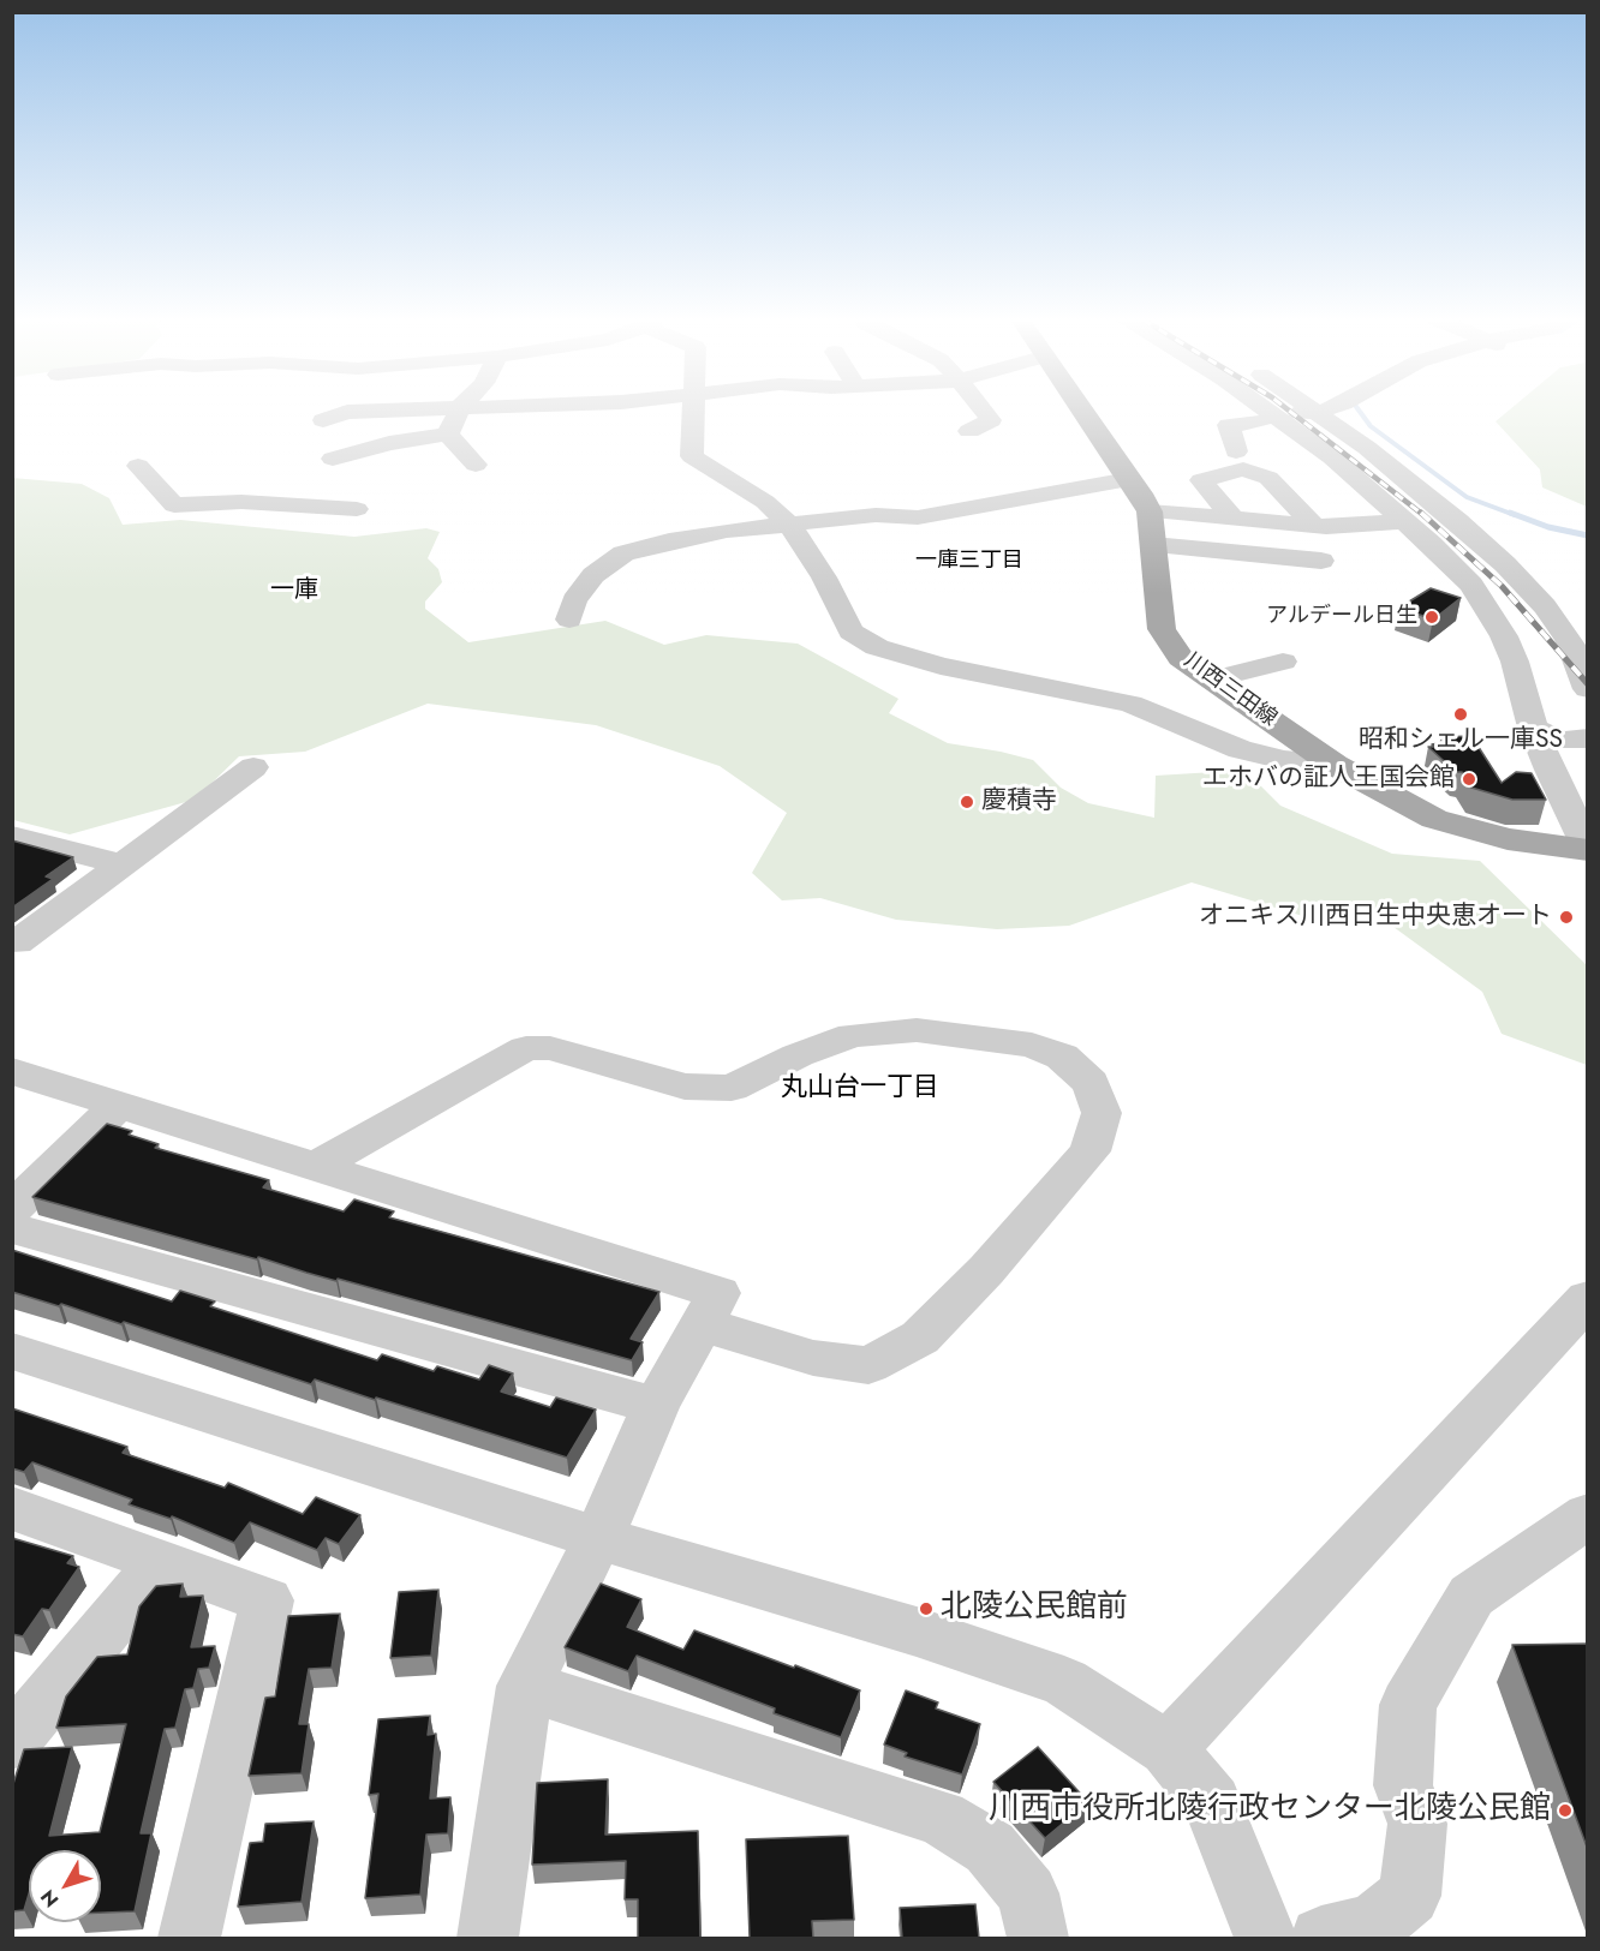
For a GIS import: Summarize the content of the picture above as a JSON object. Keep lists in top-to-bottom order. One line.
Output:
{"streets":{"main road":["川西三田線"]},"districts":["一庫三丁目","一庫","丸山台一丁目"],"places":["アルデール日生","昭和シェル一庫SS","エホバの証人王国会館","慶積寺","オニキス川西日生中央恵オート","北陵公民館前","川西市役所北陵行政センター北陵公民館"],"north":"bottom left"}
